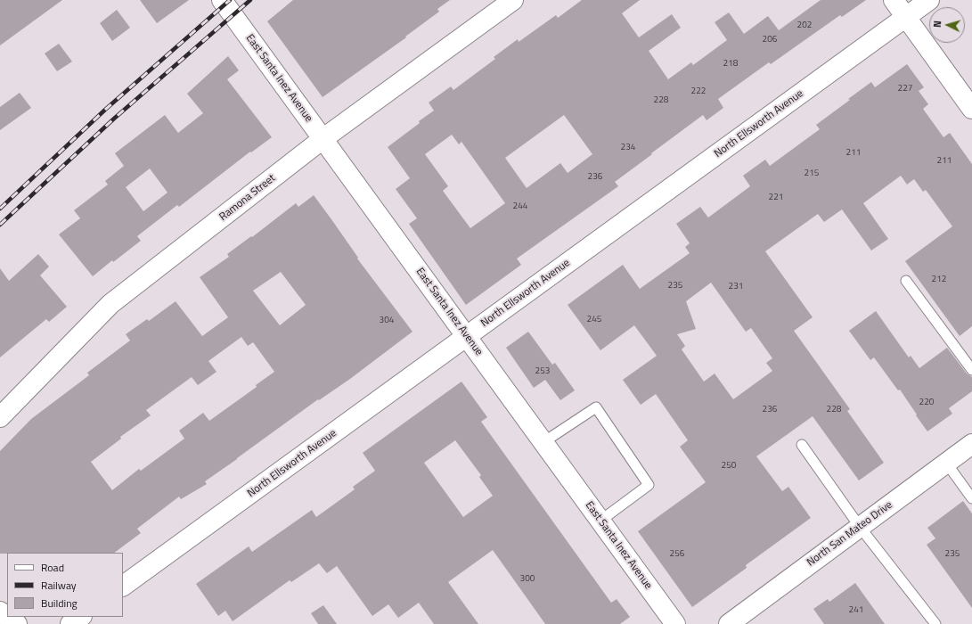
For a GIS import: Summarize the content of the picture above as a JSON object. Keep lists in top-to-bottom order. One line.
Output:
{"streets":{"street":["East Santa Inez Avenue","North Ellsworth Avenue","Ramona Street","North San Mateo Drive"]},"crossings":[["East Santa Inez Avenue","North Ellsworth Avenue"],["East Santa Inez Avenue","Ramona Street"]],"house_numbers":["202","206","218","227","222","228","234","211","211","215","236","221","244","212","235","231","245","304","253","220","236","228","250","256","235","300","241"],"legend":["Road","Railway","Building"],"north":"left"}
